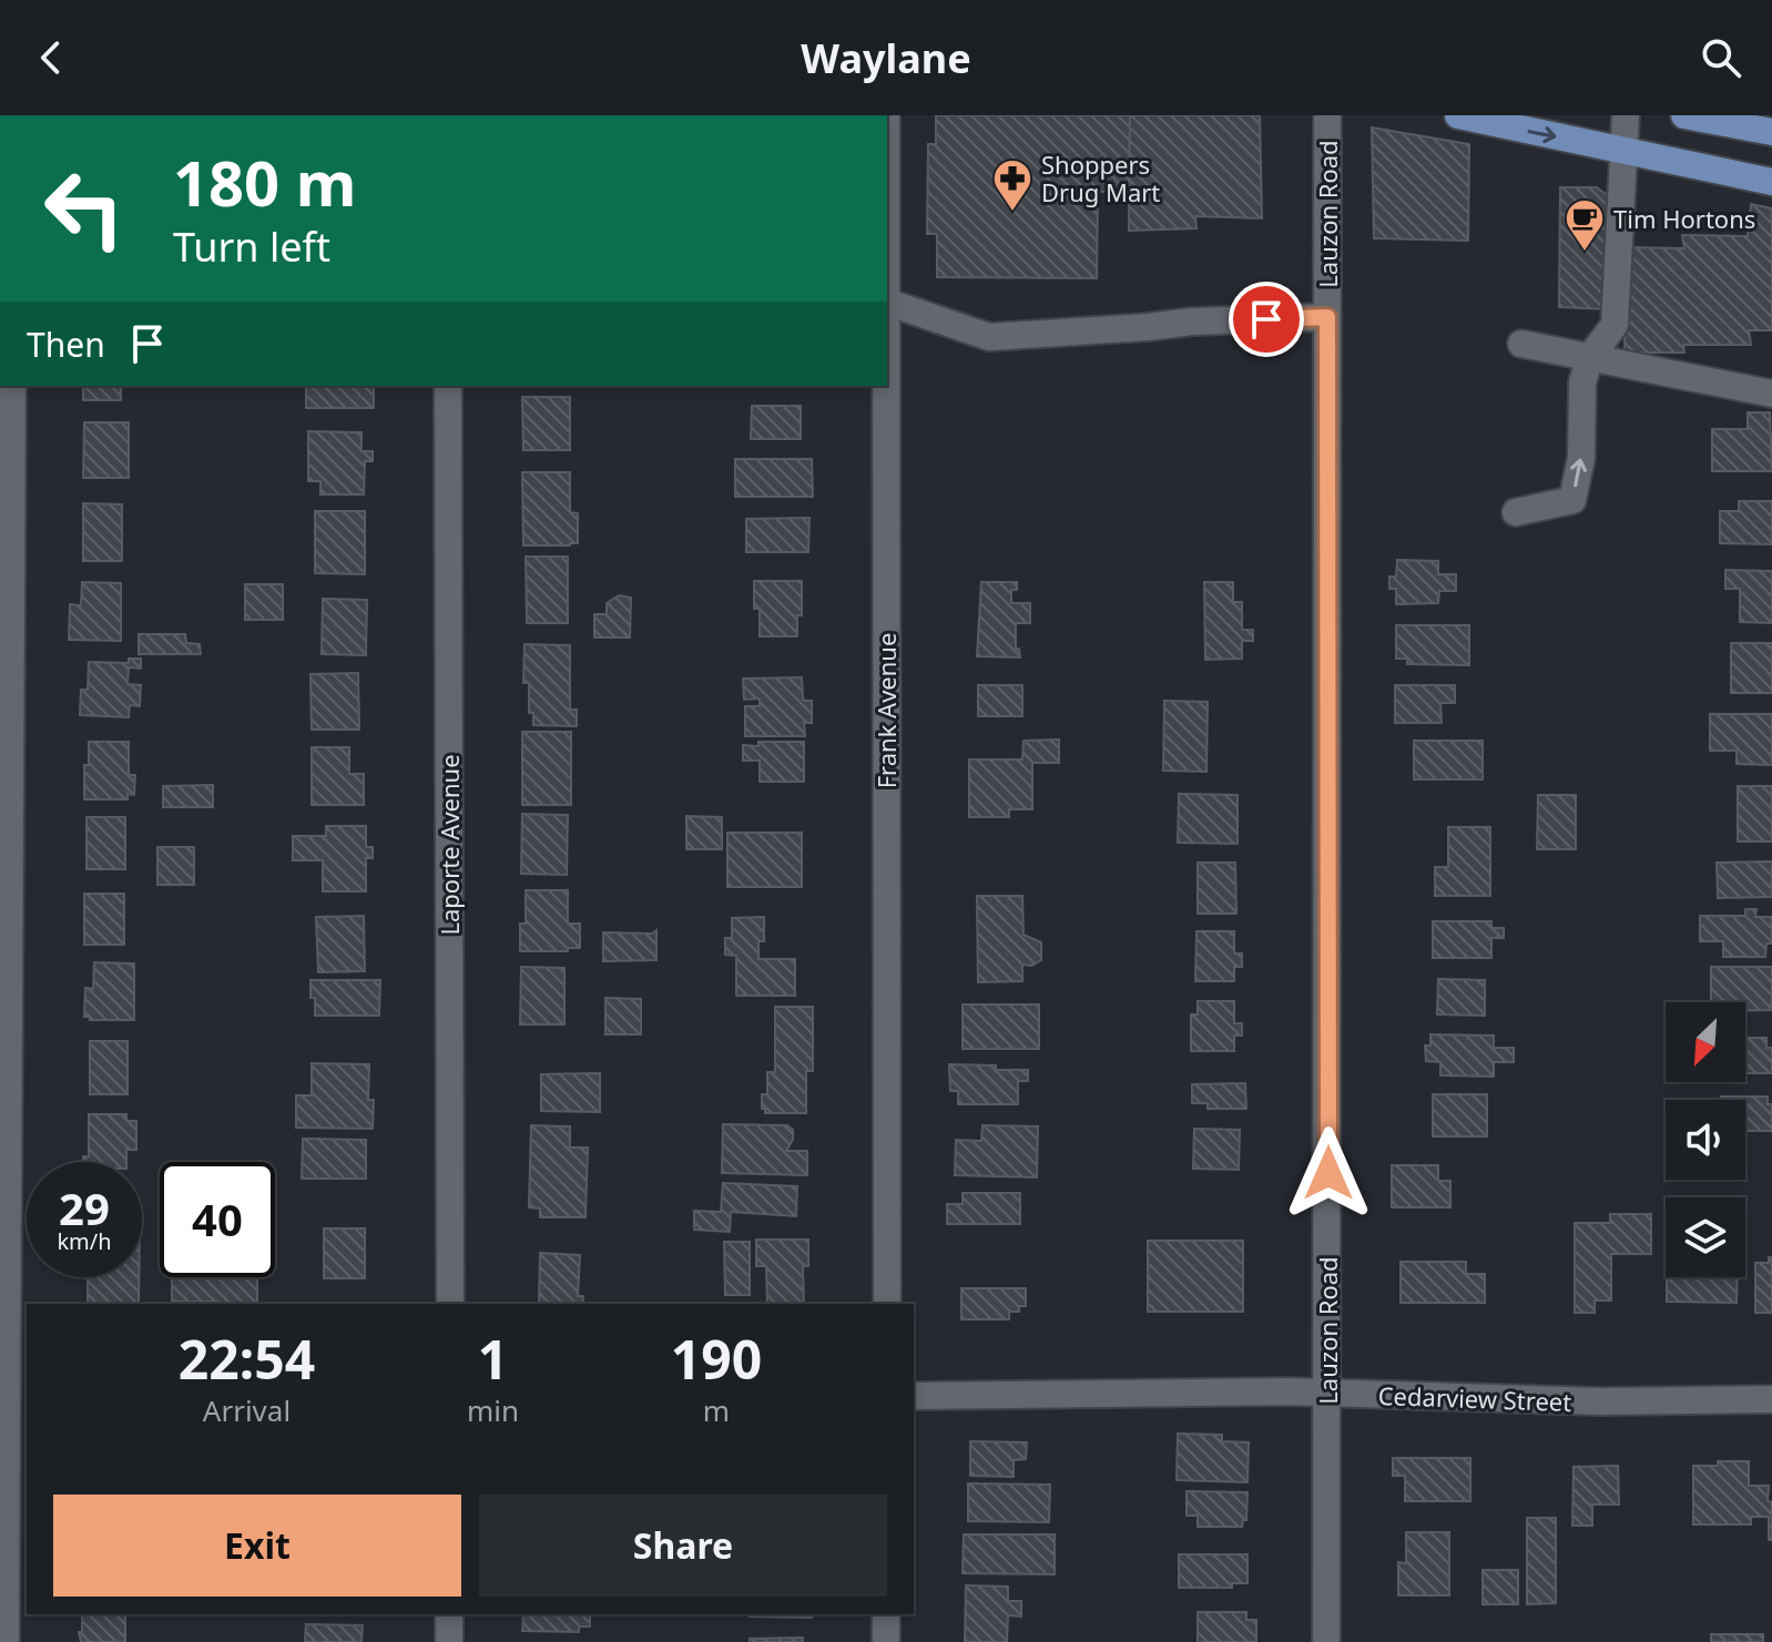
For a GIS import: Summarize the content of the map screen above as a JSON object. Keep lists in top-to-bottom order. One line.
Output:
{"streets":{"street":["Lauzon Road","Frank Avenue","Laporte Avenue","Cedarview Street"]},"crossings":[["Lauzon Road","Cedarview Street"]],"places":{"pharmacy":["Shoppers Drug Mart"],"cafe":["Tim Hortons"]},"north":"bottom left","page":{"header":"Waylane","turn":["180 m","Turn left"],"then":"Then","speed":"29 km/h","limit":"40","eta":["22:54","Arrival","1","min","190","m"],"buttons":["Exit","Share"]}}
